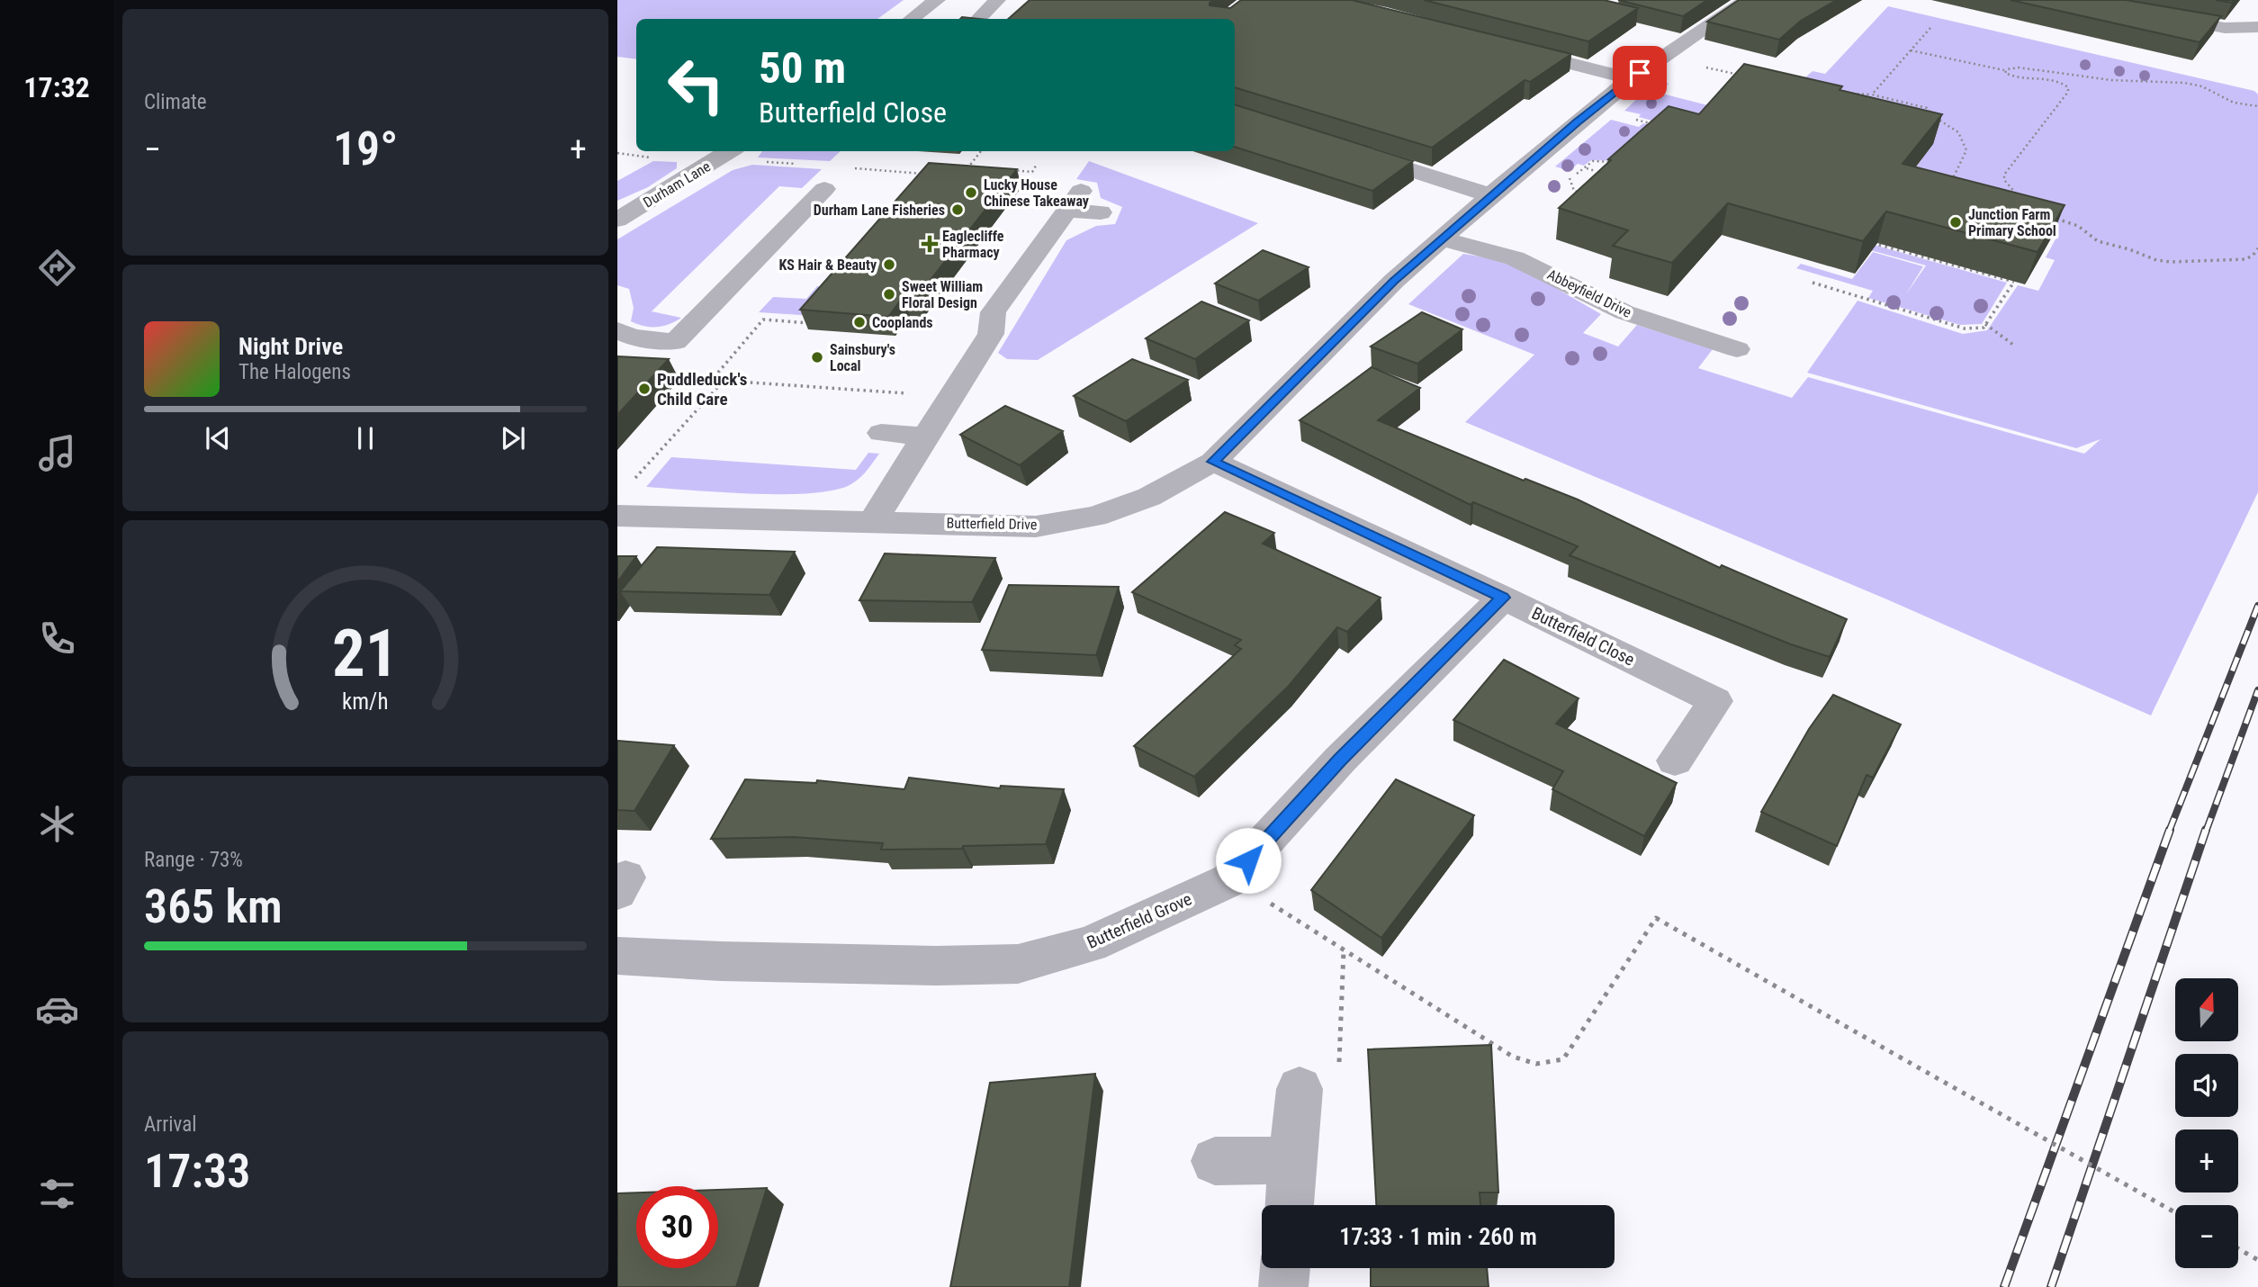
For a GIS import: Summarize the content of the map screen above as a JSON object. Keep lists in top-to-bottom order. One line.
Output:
{"streets":{"street":["Durham Lane","Abbeyfield Drive","Butterfield Drive","Butterfield Close","Butterfield Grove"]},"crossings":[["Abbeyfield Drive","Butterfield Drive"],["Butterfield Drive","Butterfield Close"],["Butterfield Close","Butterfield Grove"]],"places":{"other":["Lucky House Chinese Takeaway","Durham Lane Fisheries","Junction Farm Primary School","KS Hair & Beauty","Sweet William Floral Design","Cooplands","Sainsbury's Local","Puddleduck's Child Care"],"health":["Eaglecliffe Pharmacy"]},"north":"top","page":{"tabs":"17:32","tile":["Climate",["Range · 73%","365 km"],["Arrival","17:33"]],"turn":["50 m","Butterfield Close"],"heat":["−","19°","+"],"song":["Night Drive","The Halogens"],"map_buttons":["+","−"],"limit":"30","trip":"17:33 · 1 min · 260 m","gauge":["21","km/h"]}}
